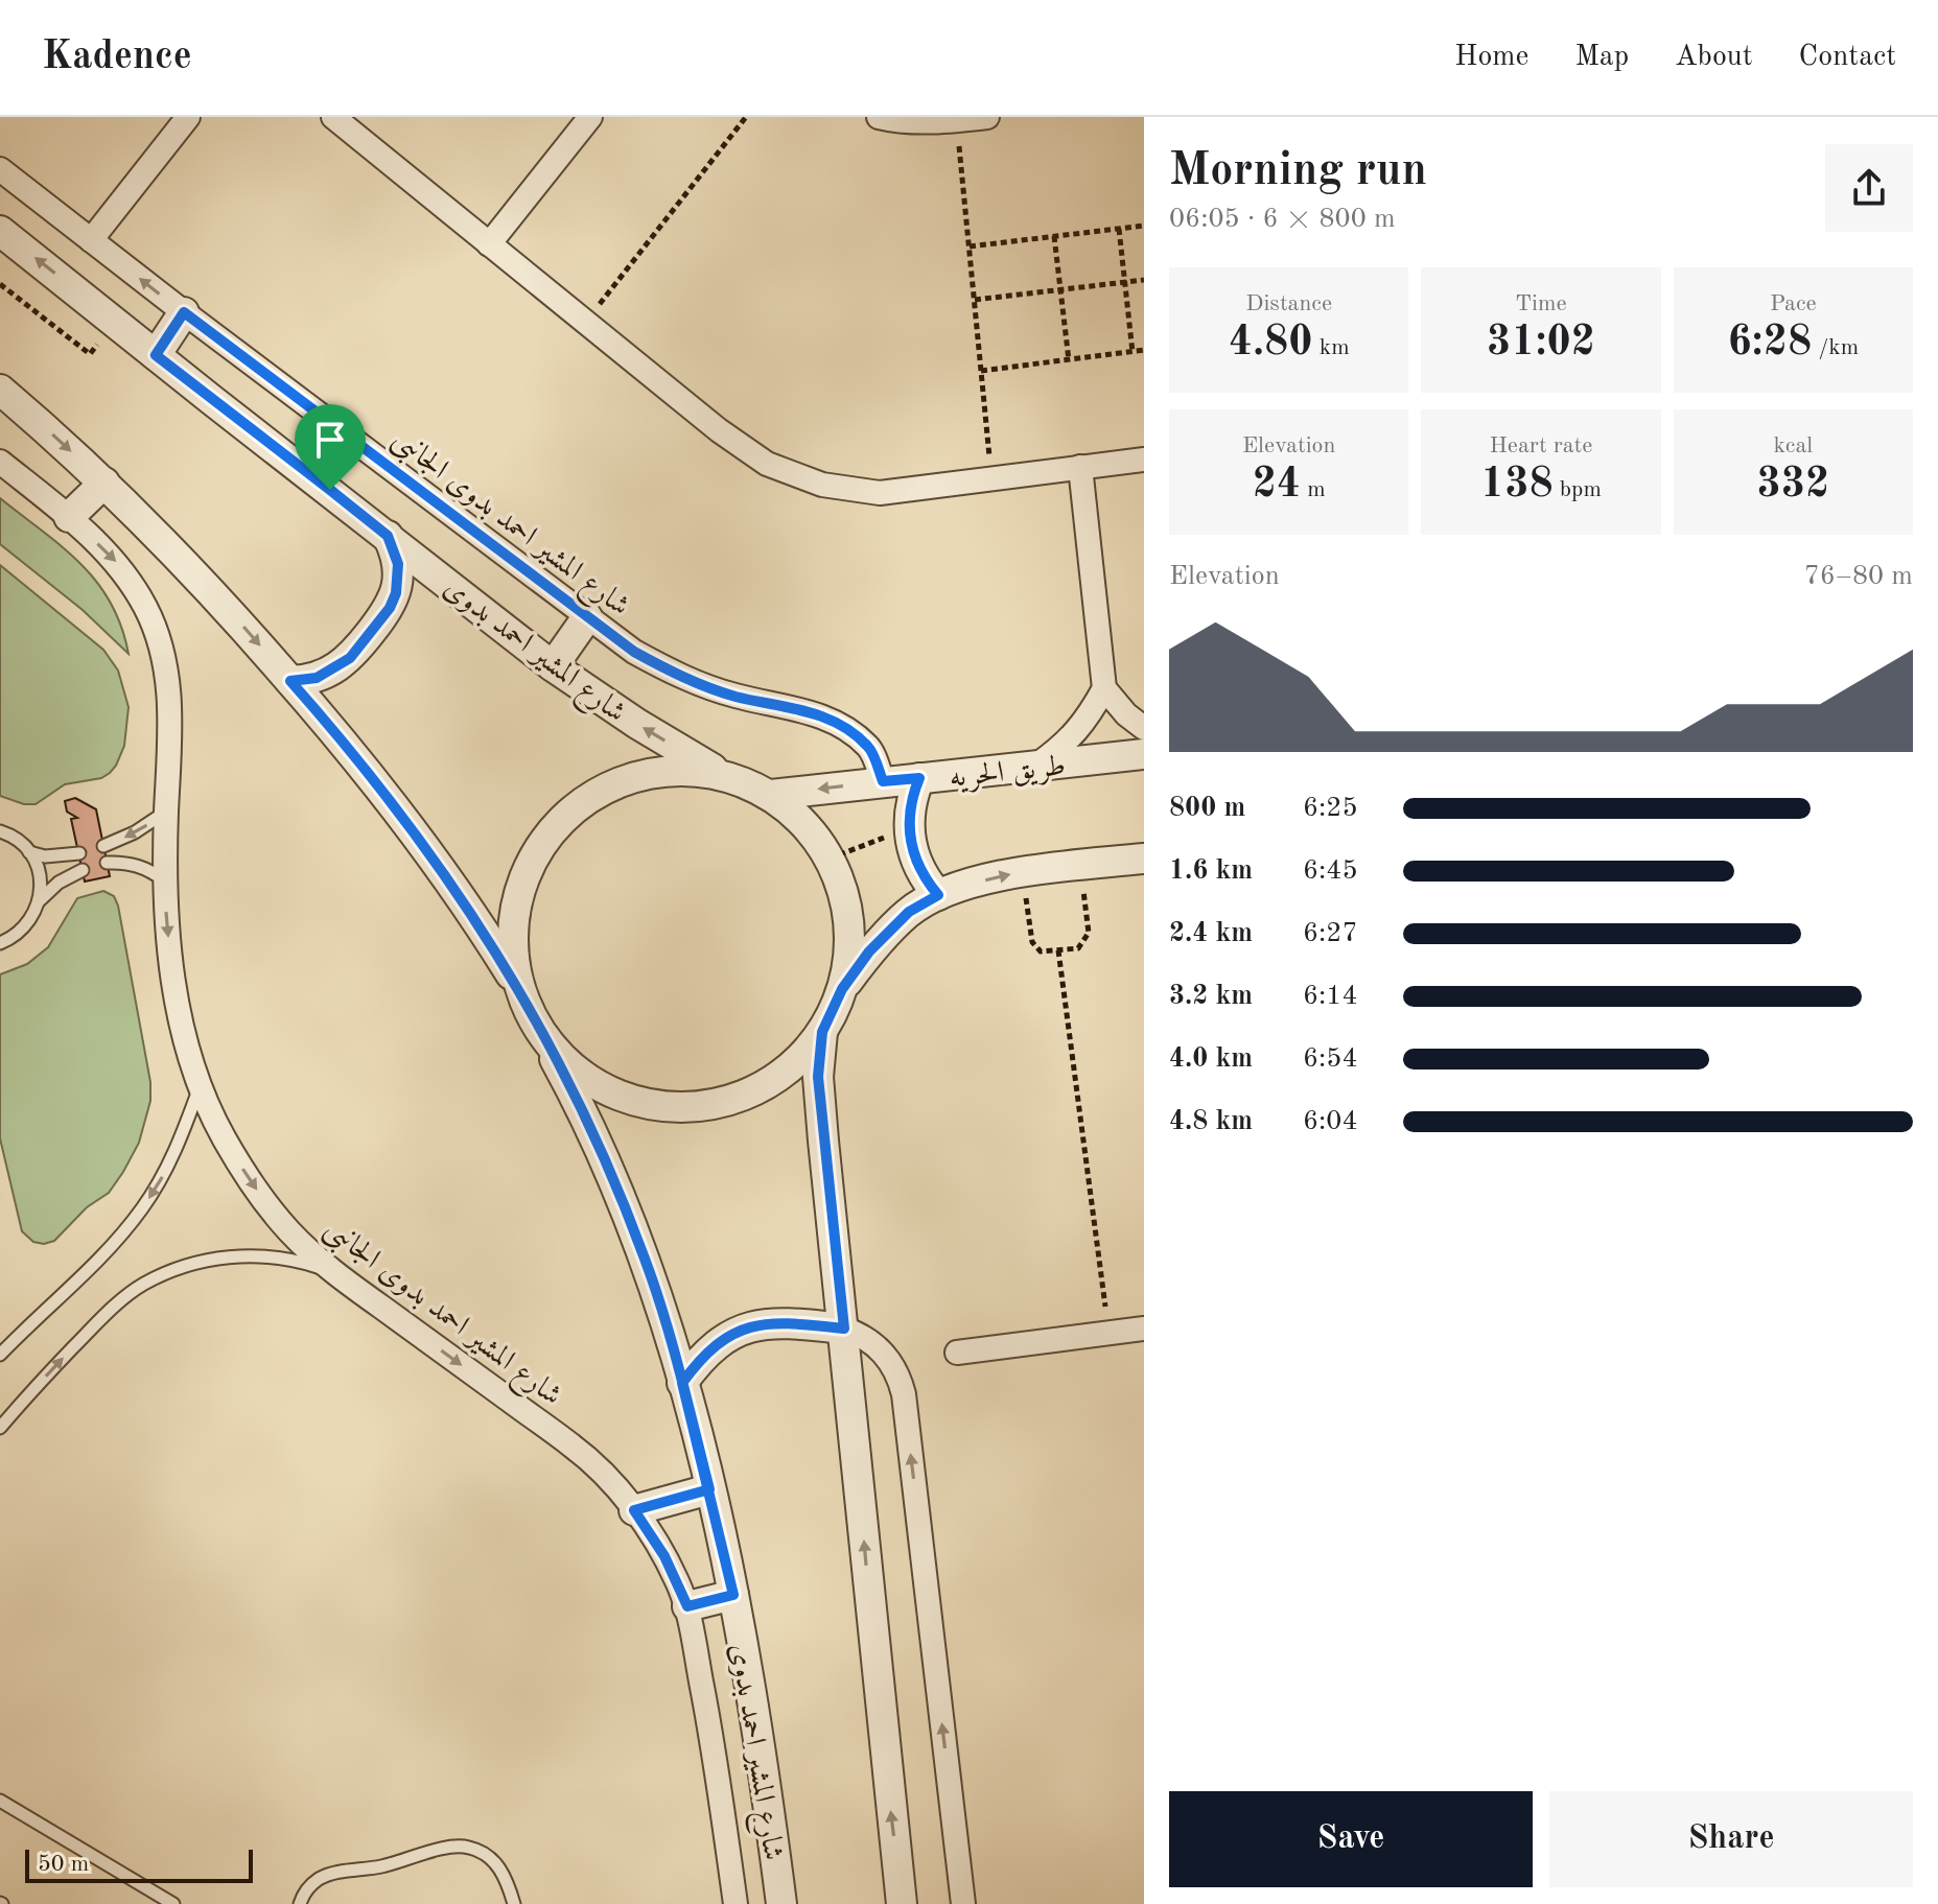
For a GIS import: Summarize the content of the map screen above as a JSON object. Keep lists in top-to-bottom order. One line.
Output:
{"streets":{"street":["شارع المشير احمد بدوى الجانبى","شارع المشير احمد بدوى","طريق الحريه"]},"crossings":[["شارع المشير احمد بدوى الجانبى","طريق الحريه"]],"scale_bar":"50 m","page":{"header":"Kadence","nav":["Home","Map","About","Contact"],"heading":["Morning run","06:05 · 6 × 800 m"],"stats":[["Distance","4.80 km"],["Time","31:02"],["Pace","6:28 /km"],["Elevation","24 m"],["Heart rate","138 bpm"],["kcal","332"]],"chart":["Elevation","76–80 m"],"list":[{"name":"800 m","note":"6:25"},{"name":"1.6 km","note":"6:45"},{"name":"2.4 km","note":"6:27"},{"name":"3.2 km","note":"6:14"},{"name":"4.0 km","note":"6:54"},{"name":"4.8 km","note":"6:04"}],"buttons":["Save","Share"],"scale":"50 m"}}
